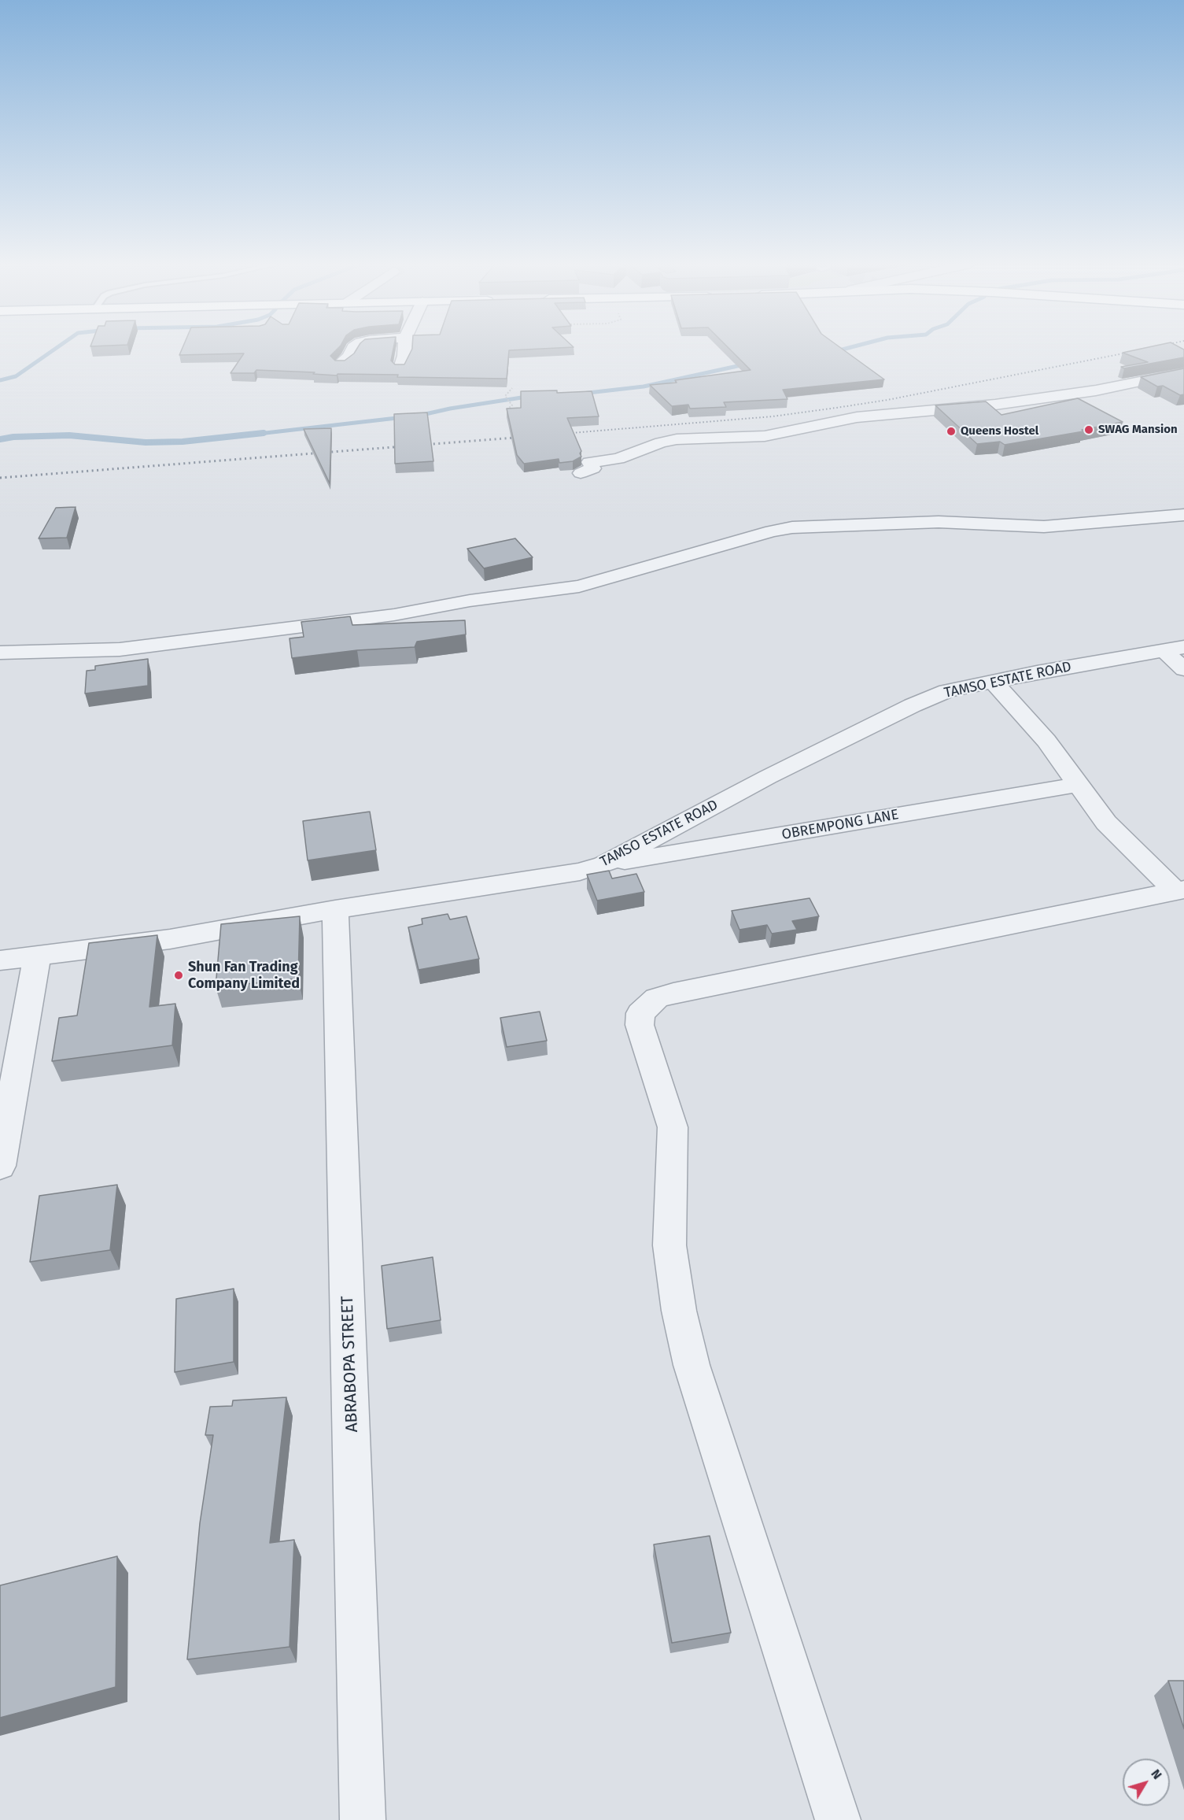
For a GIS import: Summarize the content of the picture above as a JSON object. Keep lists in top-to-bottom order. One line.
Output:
{"streets":{"street":["TAMSO ESTATE ROAD","OBREMPONG LANE","ABRABOPA STREET"]},"crossings":[["TAMSO ESTATE ROAD","OBREMPONG LANE"],["TAMSO ESTATE ROAD","ABRABOPA STREET"]],"places":["SWAG Mansion","Queens Hostel","Shun Fan Trading Company Limited"],"north":"top right"}
